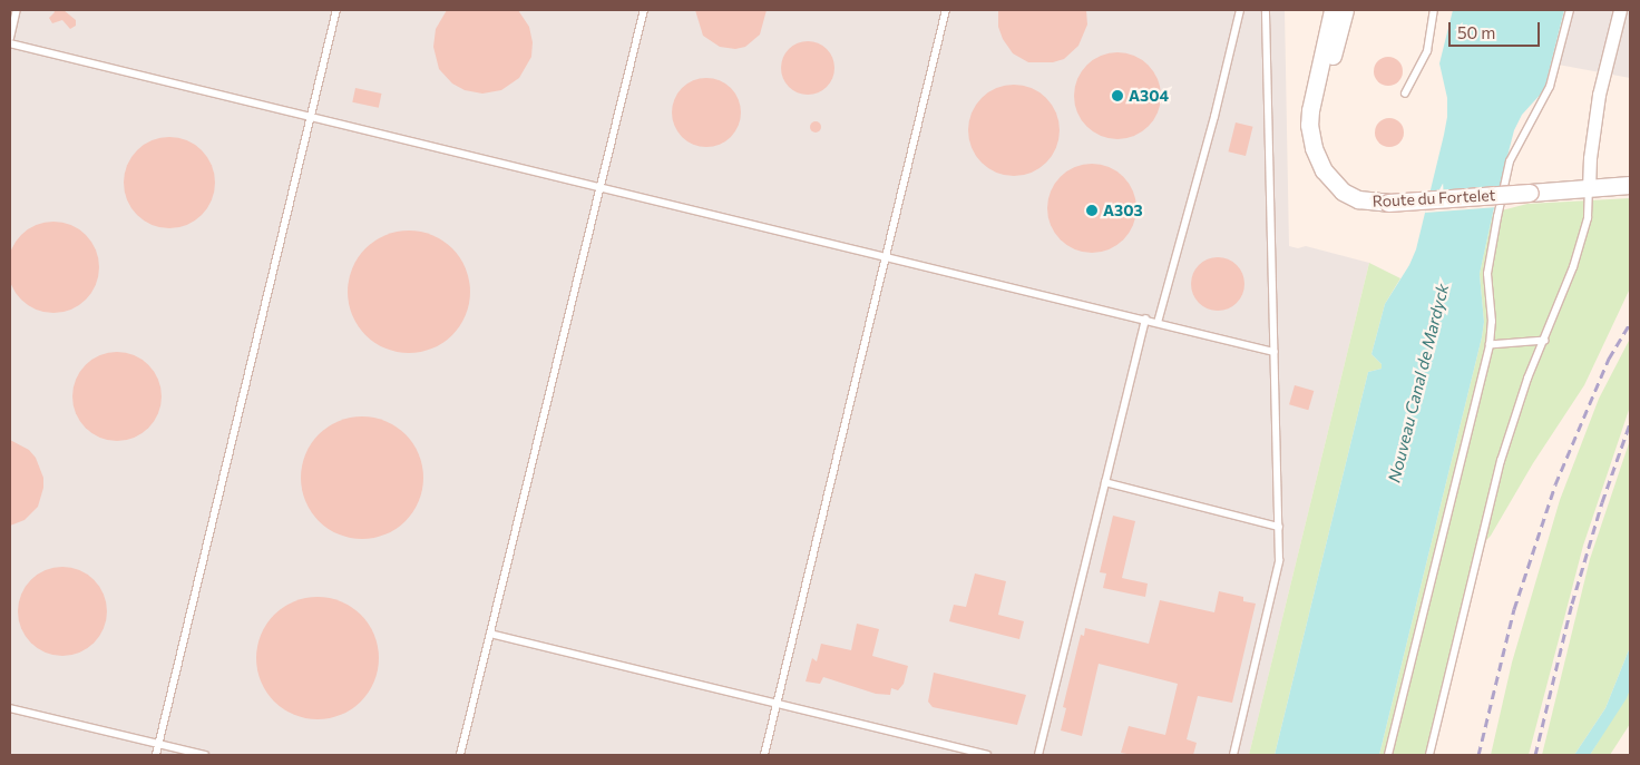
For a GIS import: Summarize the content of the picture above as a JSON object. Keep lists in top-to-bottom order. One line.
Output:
{"streets":{"main road":["Route du Fortelet"]},"water":["Nouveau Canal de Mardyck"],"places":["A304","A303"],"scale_bar":"50 m"}
